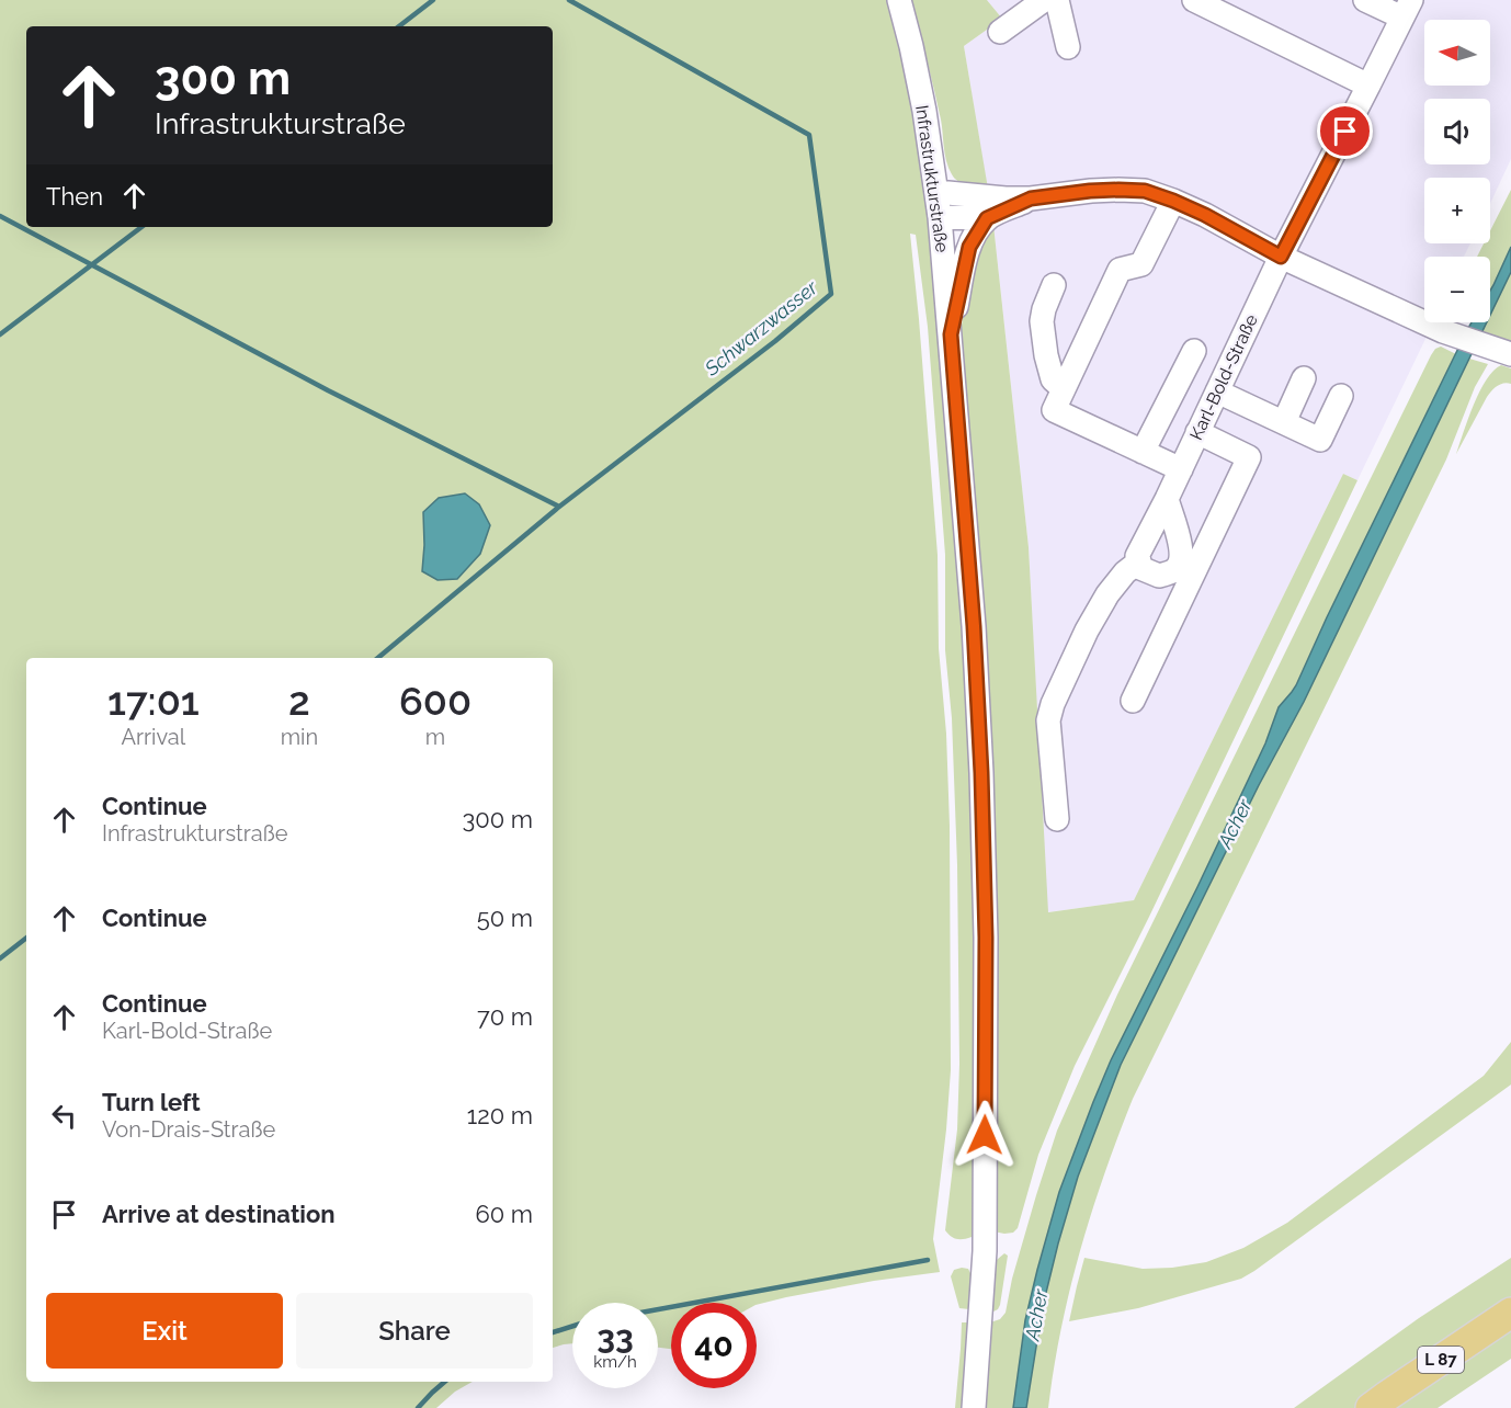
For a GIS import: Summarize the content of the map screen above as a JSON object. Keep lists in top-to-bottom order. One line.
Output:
{"streets":{"main road":["L 87"],"street":["Infrastrukturstraße","Karl-Bold-Straße"]},"water":["Schwarzwasser","Acher"],"north":"left","page":{"map_buttons":["+","−"],"turn":["300 m","Infrastrukturstraße"],"then":"Then","eta":["17:01","Arrival","2","min","600","m"],"list":[{"name":"Continue","note":"Infrastrukturstraße","value":"300 m"},{"name":"Continue","value":"50 m"},{"name":"Continue","note":"Karl-Bold-Straße","value":"70 m"},{"name":"Turn left","note":"Von-Drais-Straße","value":"120 m"},{"name":"Arrive at destination","value":"60 m"}],"buttons":["Exit","Share"],"speed":"33 km/h","limit":"40"}}
